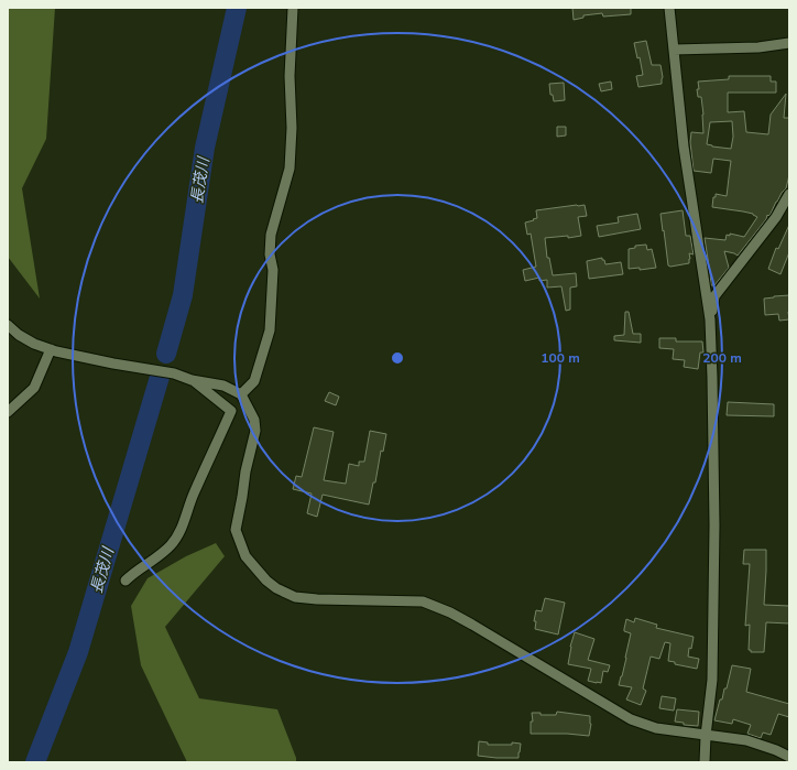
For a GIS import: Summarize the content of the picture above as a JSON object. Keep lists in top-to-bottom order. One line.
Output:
{"water":["長茂川"],"rings":["100 m","200 m"]}
